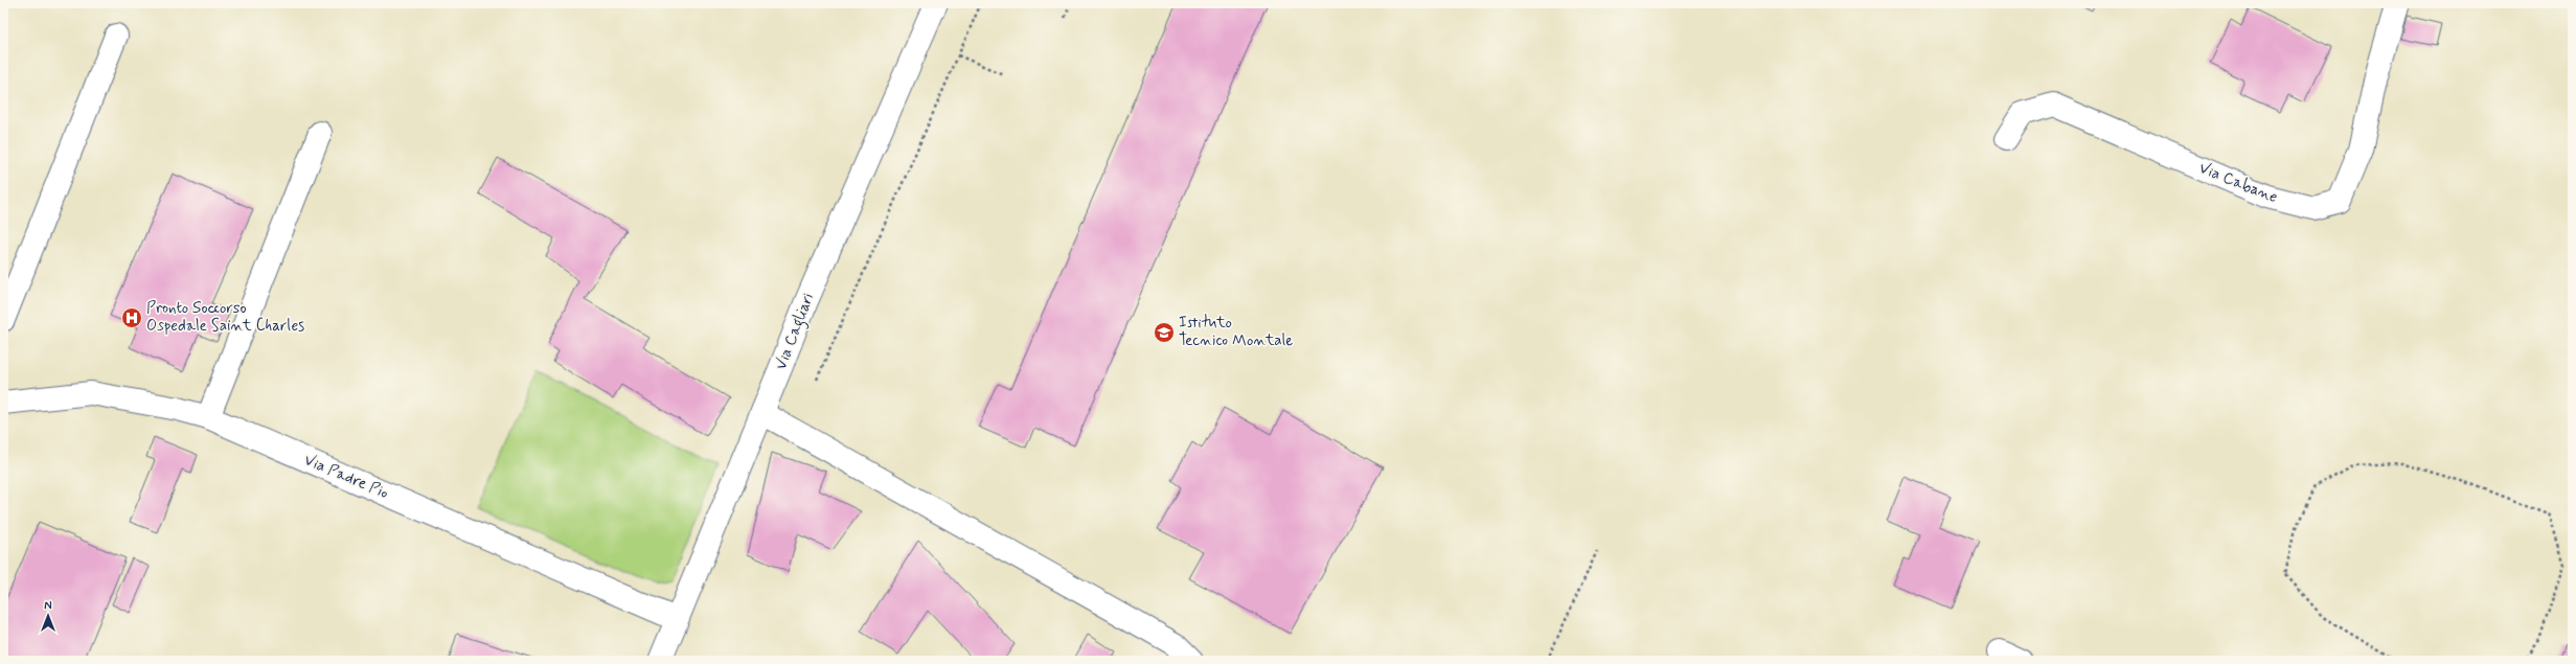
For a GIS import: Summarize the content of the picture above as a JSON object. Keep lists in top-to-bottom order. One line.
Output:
{"streets":{"street":["Via Cabane","Via Cagliari","Via Padre Pio"]},"crossings":[["Via Cagliari","Via Padre Pio"]],"places":{"hospital":["Pronto Soccorso Ospedale Saint Charles"],"school or university":["Istituto Tecnico Montale"]},"north":"top"}
